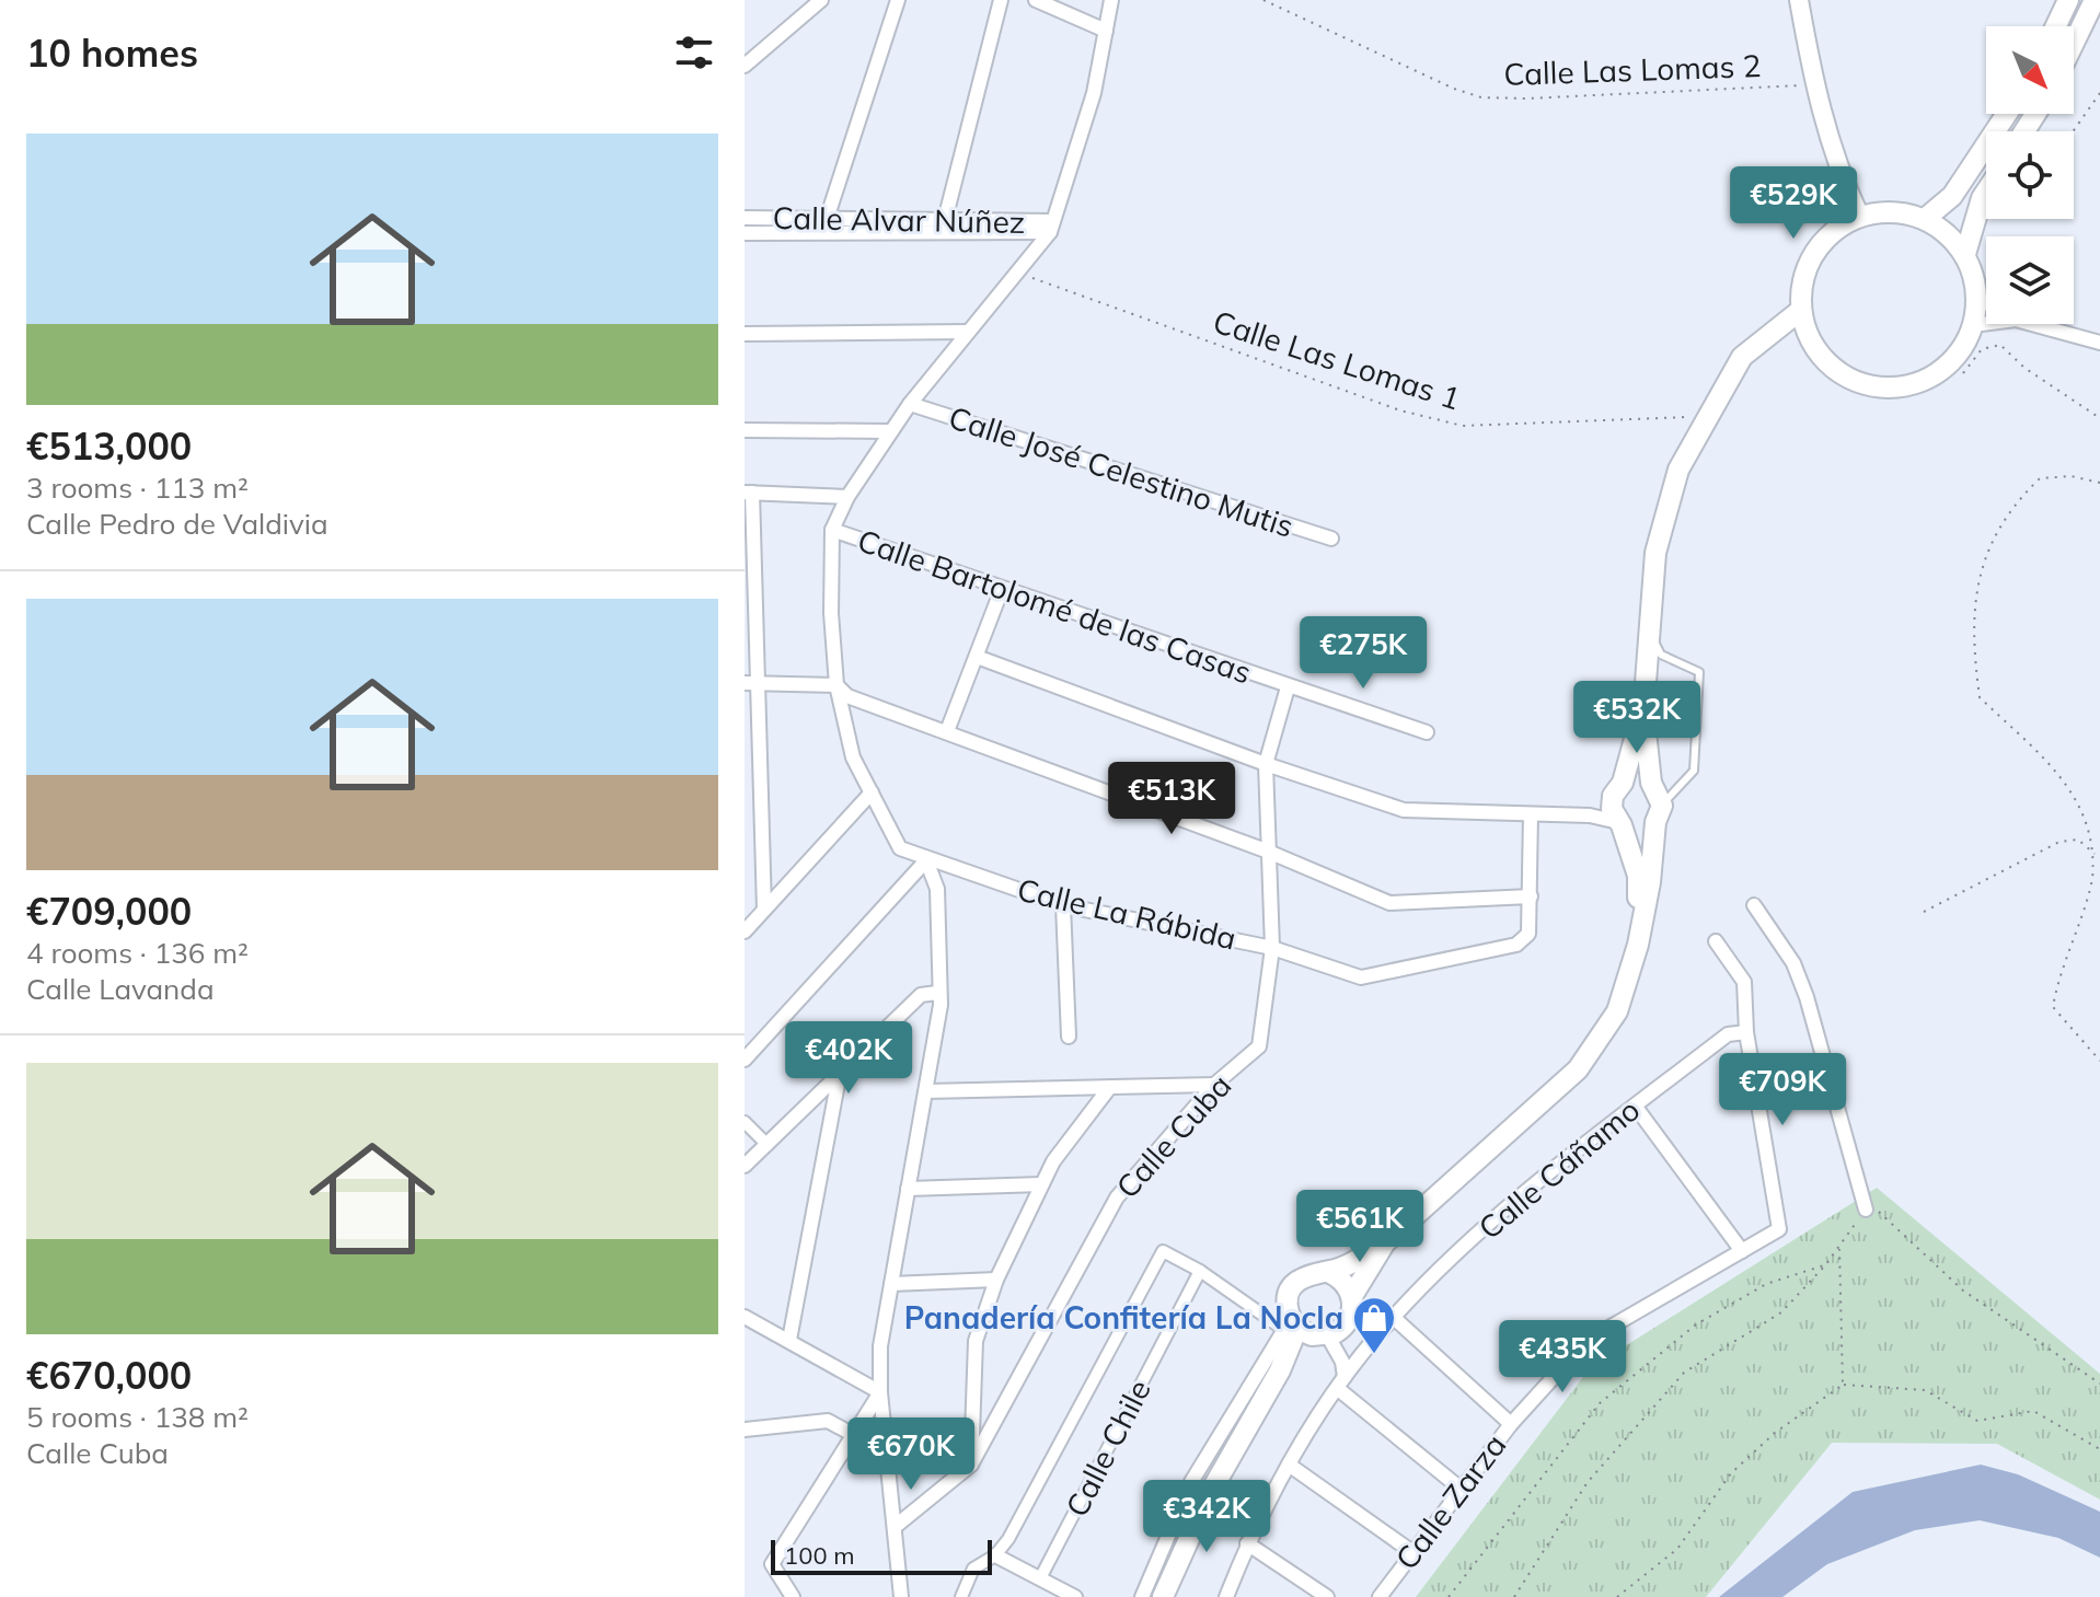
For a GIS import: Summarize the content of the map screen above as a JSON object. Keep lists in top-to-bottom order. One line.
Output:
{"streets":{"street":["Calle Alvar Núñez","Calle José Celestino Mutis","Calle Bartolomé de las Casas","Calle La Rábida","Calle Cuba","Calle Cáñamo","Calle Chile","Calle Zarza"],"path":["Calle Las Lomas 2","Calle Las Lomas 1"]},"crossings":[["Calle Bartolomé de las Casas","Calle La Rábida"],["Calle Bartolomé de las Casas","Calle Cuba"],["Calle La Rábida","Calle Cuba"],["Calle Cáñamo","Calle Zarza"]],"places":{"shop":["Panadería Confitería La Nocla"]},"scale_bar":"100 m","north":"bottom right","page":{"heading":"10 homes","list":[{"name":"€513,000","note":"3 rooms · 113 m² · Calle Pedro de Valdivia"},{"name":"€709,000","note":"4 rooms · 136 m² · Calle Lavanda"},{"name":"€670,000","note":"5 rooms · 138 m² · Calle Cuba"}],"price":["€529K","€275K","€532K","€513K","€402K","€709K","€561K","€435K","€670K","€342K"],"scale":"100 m"}}
